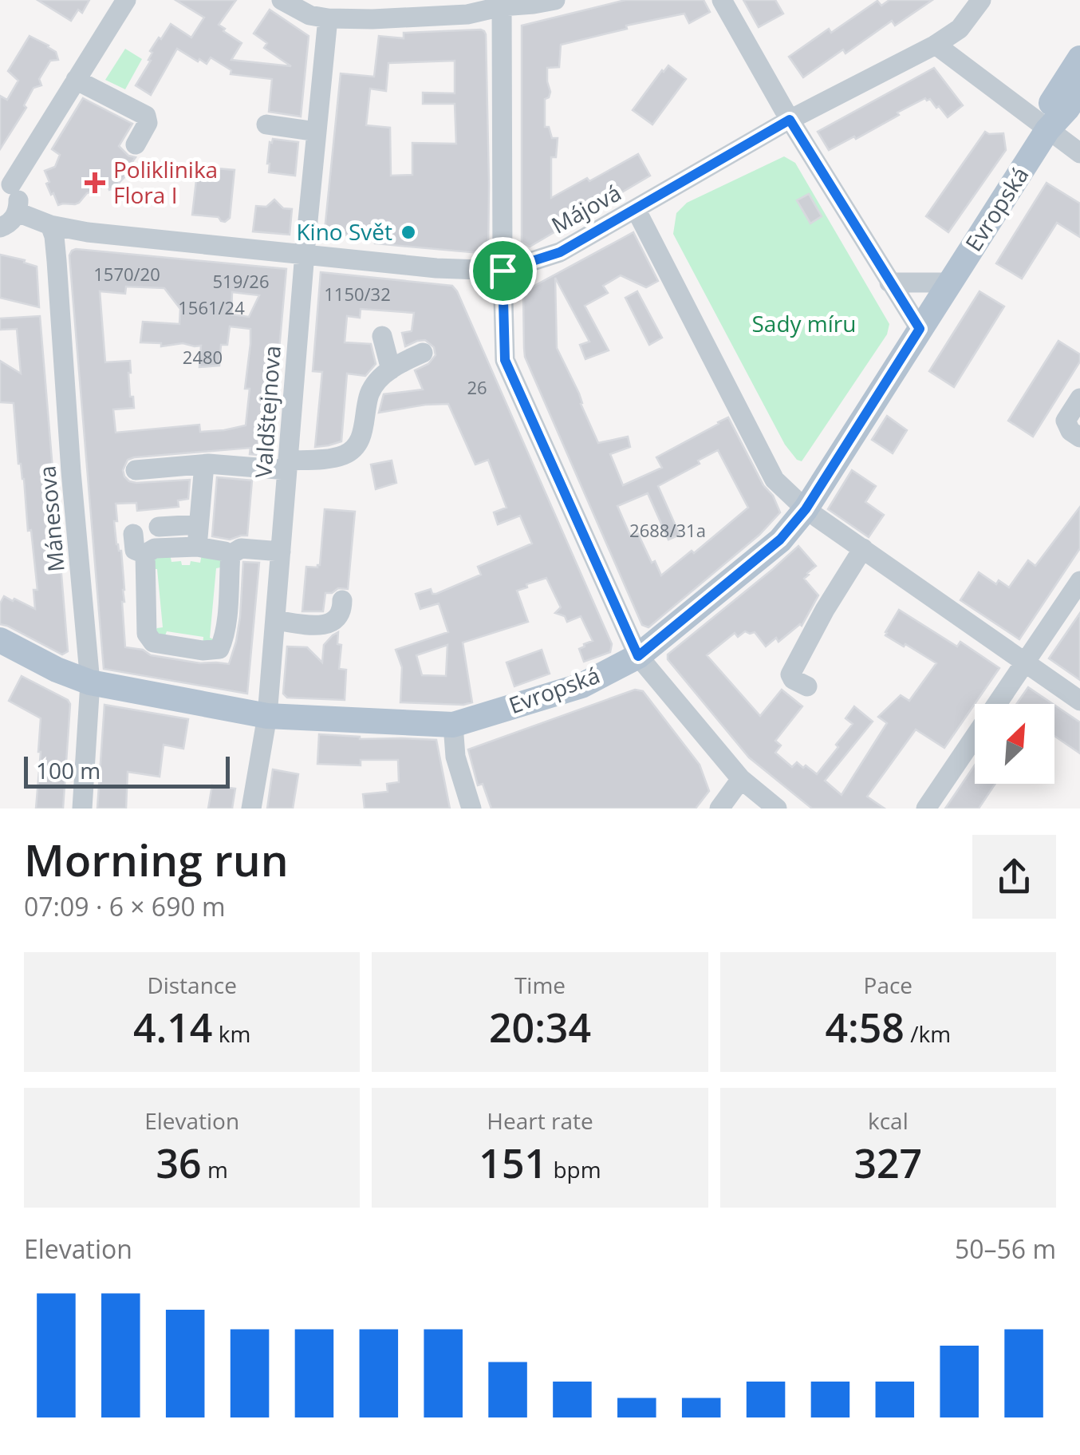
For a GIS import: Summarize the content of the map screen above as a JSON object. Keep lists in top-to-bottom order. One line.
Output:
{"streets":{"main road":["Evropská"],"street":["Májová","Valdštejnova","Mánesova"]},"crossings":[["Májová","Valdštejnova"],["Májová","Mánesova"],["Evropská","Valdštejnova"],["Evropská","Mánesova"]],"parks":["Sady míru"],"places":{"health":["Poliklinika Flora I"],"other":["Kino Svět"]},"house_numbers":["1570/20","519/26","1150/32","1561/24","2480","26","2688/31a"],"scale_bar":"100 m","north":"top right","page":{"scale":"100 m","heading":["Morning run","07:09 · 6 × 690 m"],"stats":[["Distance","4.14 km"],["Time","20:34"],["Pace","4:58 /km"],["Elevation","36 m"],["Heart rate","151 bpm"],["kcal","327"]],"chart":["Elevation","50–56 m"]}}
